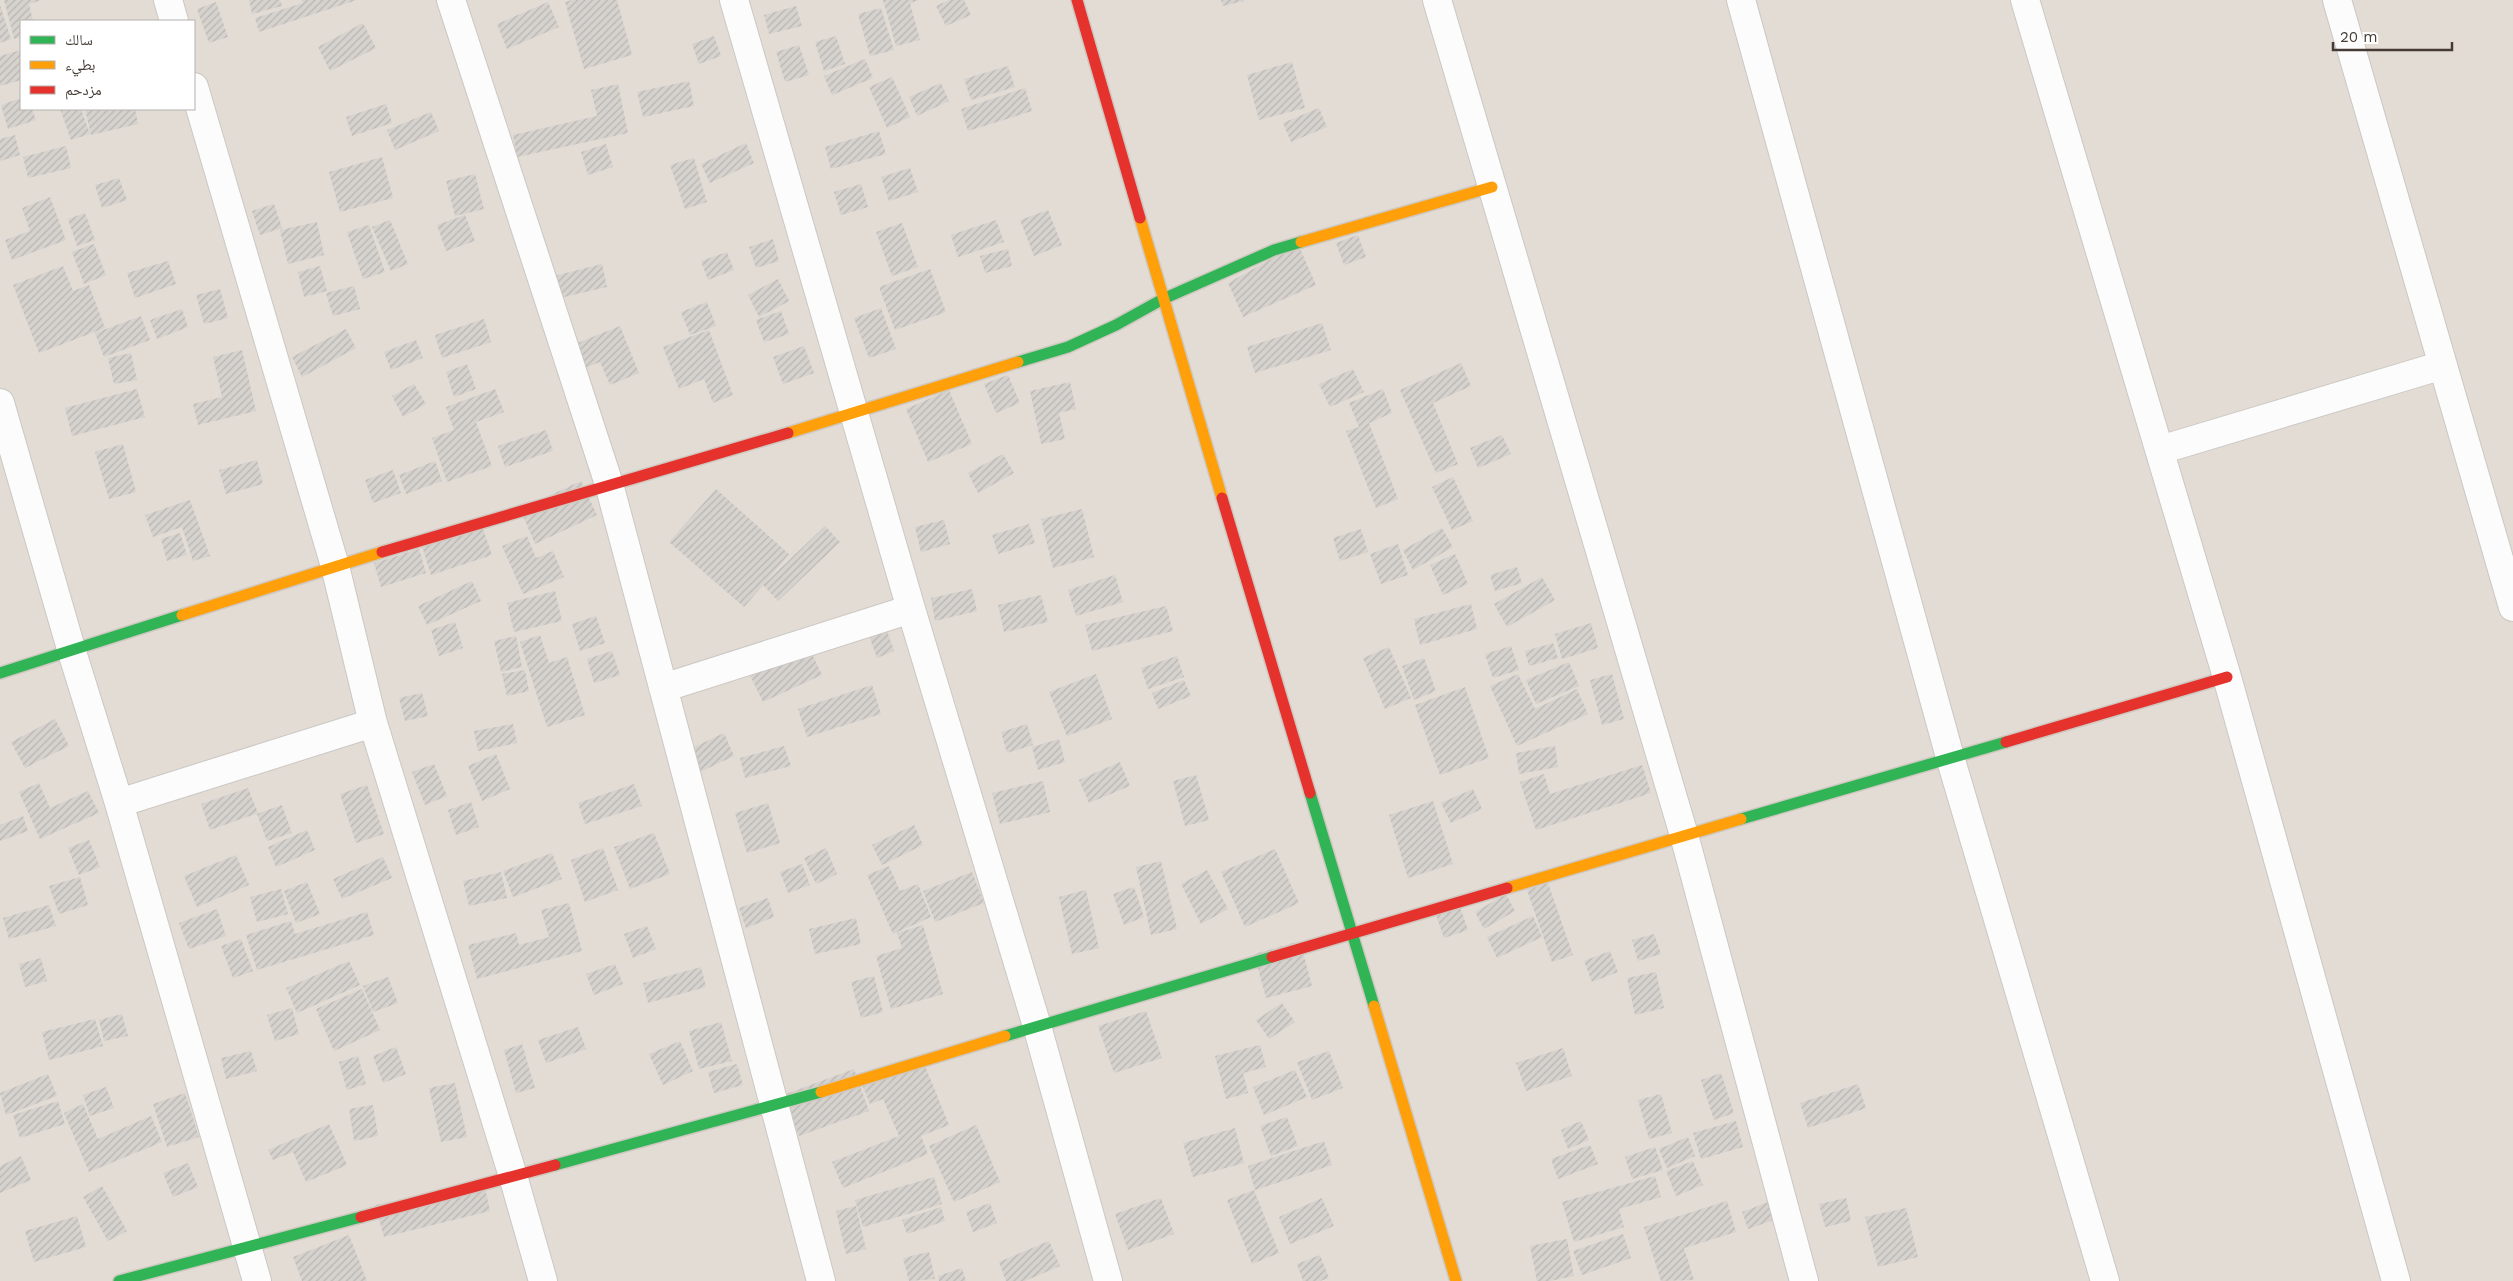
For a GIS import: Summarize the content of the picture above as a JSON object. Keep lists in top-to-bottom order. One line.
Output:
{"legend":["سالك","بطيء","مزدحم"],"scale_bar":"20 m"}
